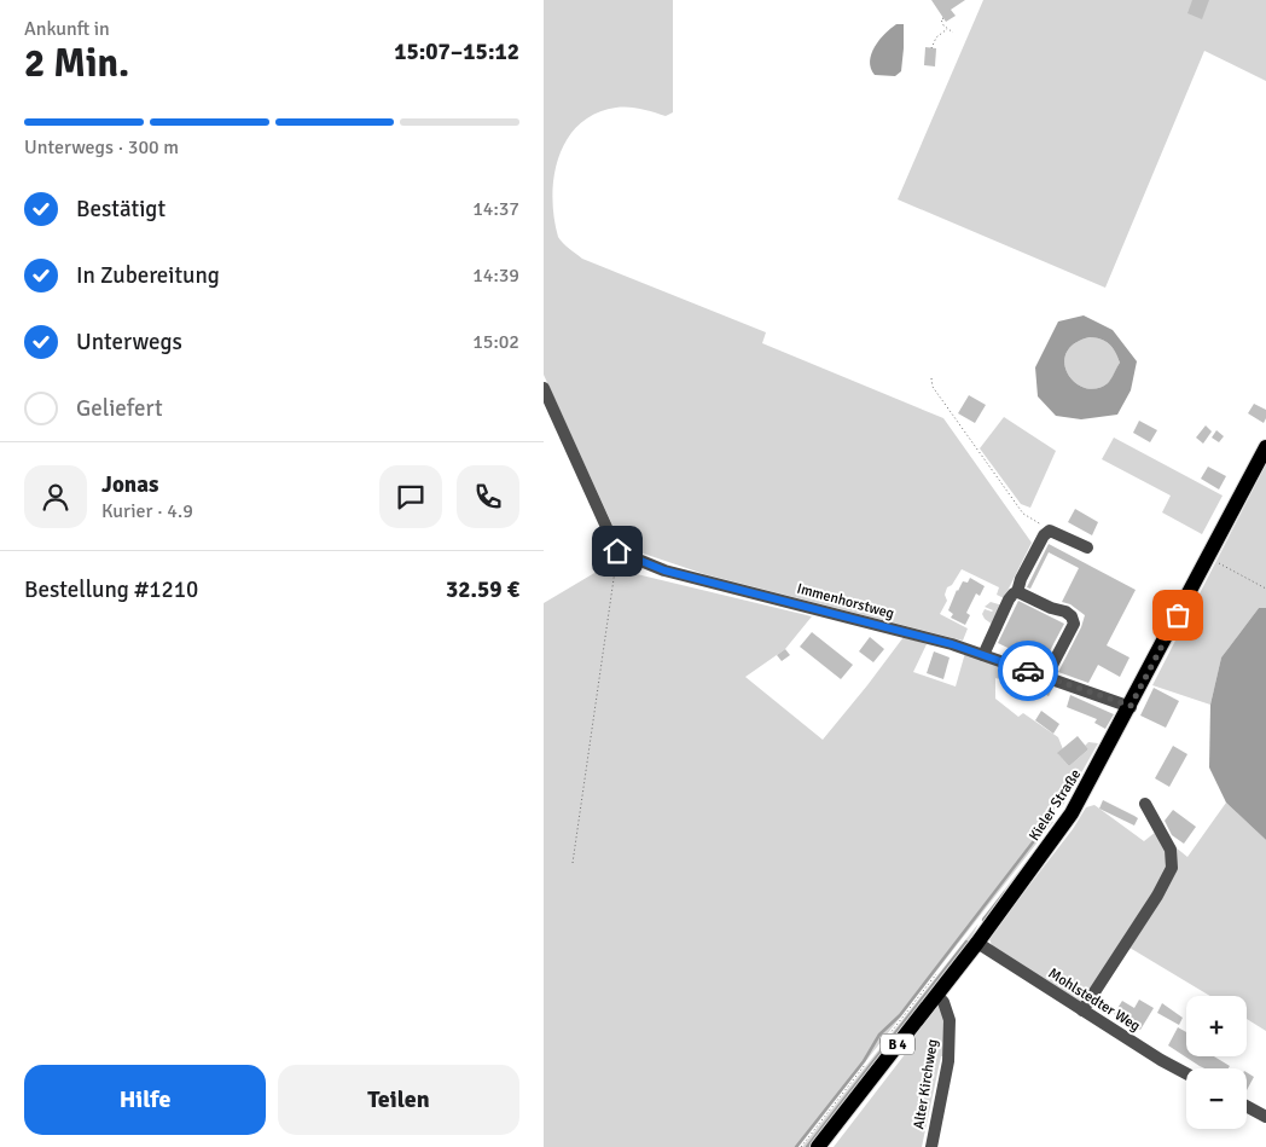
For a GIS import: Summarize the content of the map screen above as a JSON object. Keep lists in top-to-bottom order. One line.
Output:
{"streets":{"main road":["Kieler Straße","B 4"],"street":["Immenhorstweg","Mohlstedter Weg","Alter Kirchweg"]},"crossings":[["Immenhorstweg","Kieler Straße"],["Kieler Straße","Mohlstedter Weg"],["Kieler Straße","Alter Kirchweg"]],"page":{"heading":["2 Min.","Ankunft in","15:07–15:12"],"panel":["Jonas","Kurier · 4.9","Bestellung #1210","32.59 €"],"bar":"Unterwegs · 300 m","list":[["Bestätigt","14:37"],["In Zubereitung","14:39"],["Unterwegs","15:02"],"Geliefert"],"map_buttons":["+","−"],"buttons":["Hilfe","Teilen"]}}
